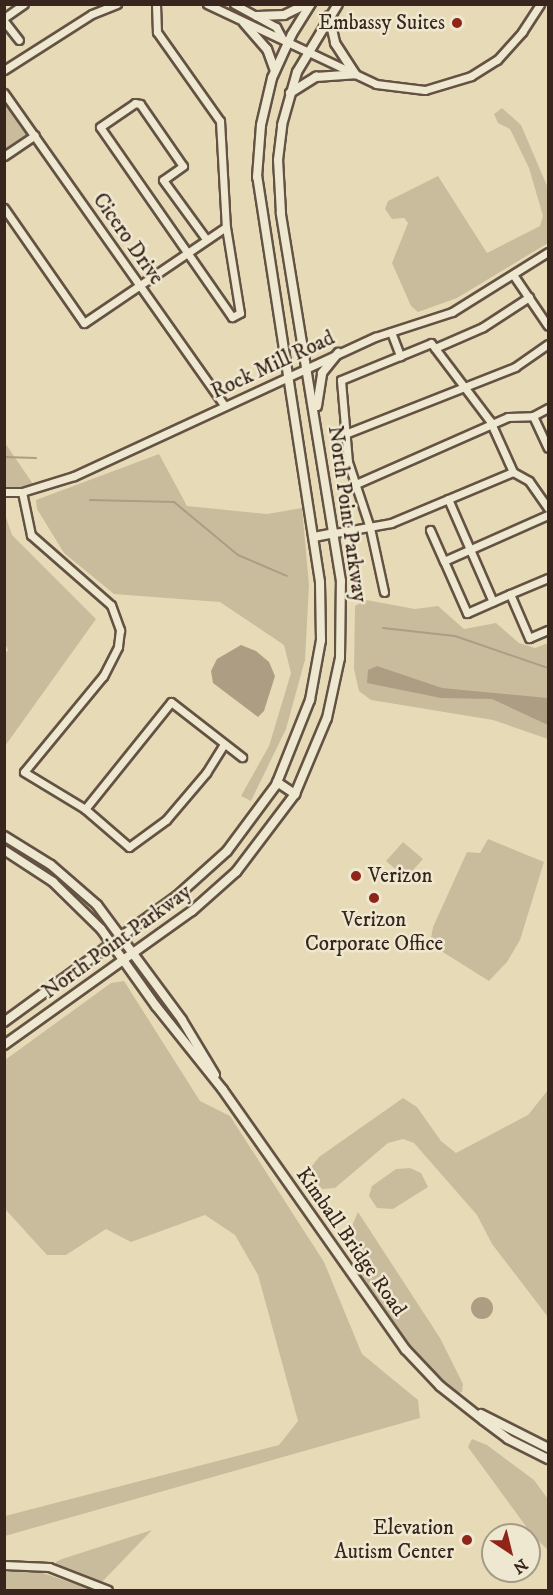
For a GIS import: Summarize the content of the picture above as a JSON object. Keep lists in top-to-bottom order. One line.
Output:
{"streets":{"street":["Cicero Drive","Rock Mill Road","North Point Parkway","Kimball Bridge Road"]},"crossings":[["Cicero Drive","Rock Mill Road"],["Rock Mill Road","North Point Parkway"],["North Point Parkway","Kimball Bridge Road"]],"places":["Embassy Suites","Verizon","Verizon Corporate Office","Elevation Autism Center"],"north":"bottom right"}
